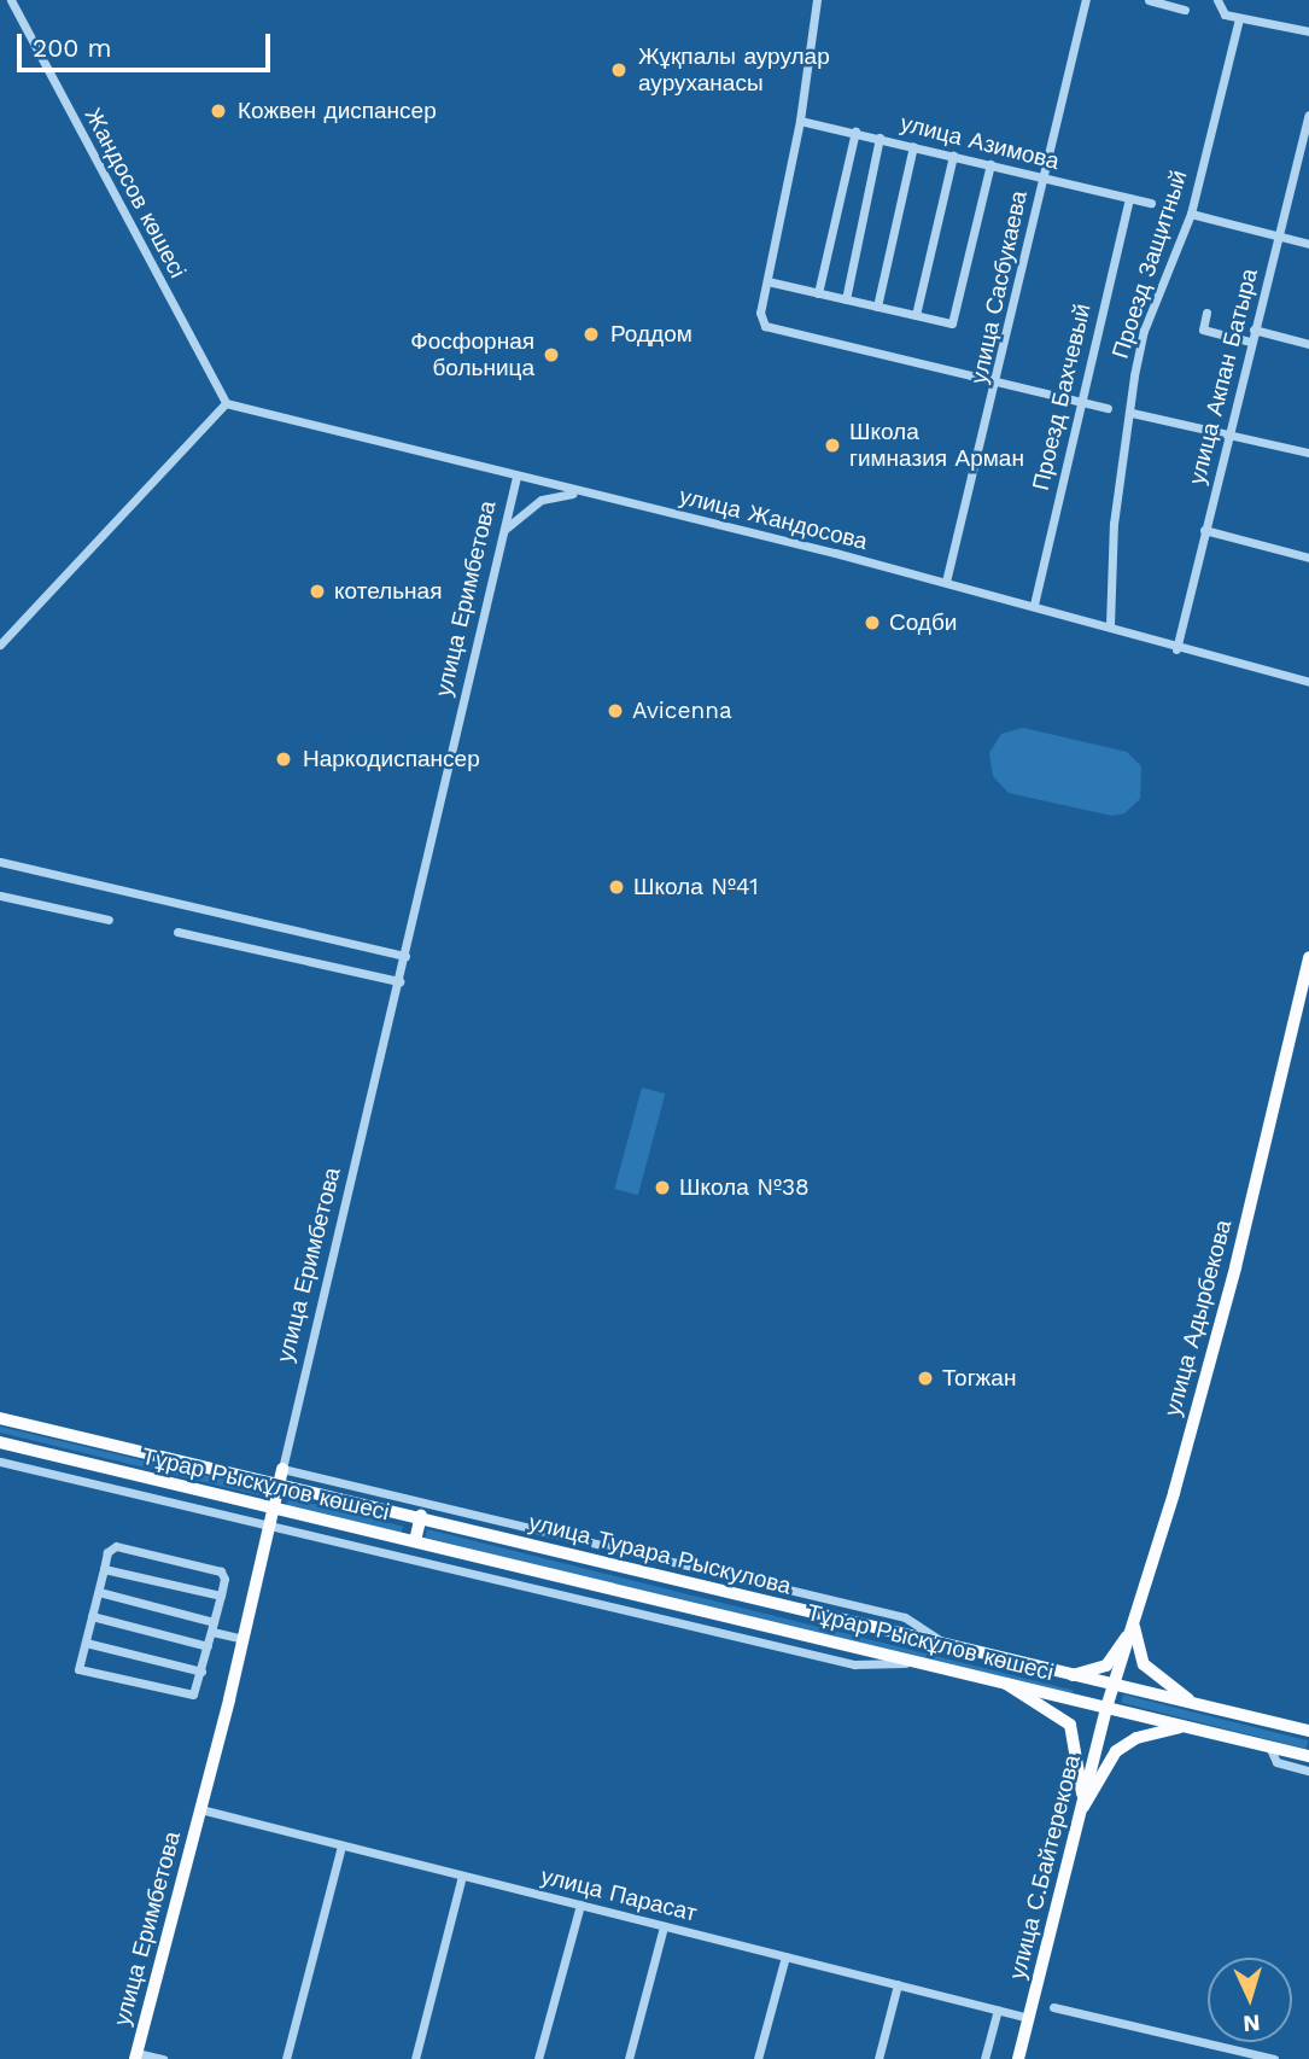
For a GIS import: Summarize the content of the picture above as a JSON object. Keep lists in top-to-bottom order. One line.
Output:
{"streets":{"main road":["улица Еримбетова","улица Адырбекова","Тұрар Рыскұлов көшесі","улица Турара Рыскулова","улица С.Байтерекова"],"street":["улица Азимова","Жандосов көшесі","Проезд Защитный","улица Сасбукаева","улица Акпан Батыра","Проезд Бахчевый","улица Жандосова","улица Парасат"]},"crossings":[["улица Азимова","улица Сасбукаева"],["улица Азимова","Проезд Бахчевый"],["Жандосов көшесі","улица Жандосова"],["Проезд Защитный","улица Жандосова"],["улица Сасбукаева","улица Жандосова"],["улица Акпан Батыра","улица Жандосова"],["Проезд Бахчевый","улица Жандосова"],["улица Жандосова","улица Еримбетова"],["улица Еримбетова","Тұрар Рыскұлов көшесі"],["улица Еримбетова","улица Турара Рыскулова"],["улица Еримбетова","улица Парасат"],["улица Адырбекова","улица Турара Рыскулова"],["улица Адырбекова","улица С.Байтерекова"],["Тұрар Рыскұлов көшесі","улица С.Байтерекова"],["улица Турара Рыскулова","улица С.Байтерекова"],["улица С.Байтерекова","улица Парасат"]],"places":["Жұқпалы аурулар ауруханасы","Кожвен диспансер","Роддом","Фосфорная больница","Школа гимназия Арман","котельная","Содби","Avicenna","Наркодиспансер","Школа №41","Школа №38","Тогжан"],"scale_bar":"200 m","north":"bottom"}
